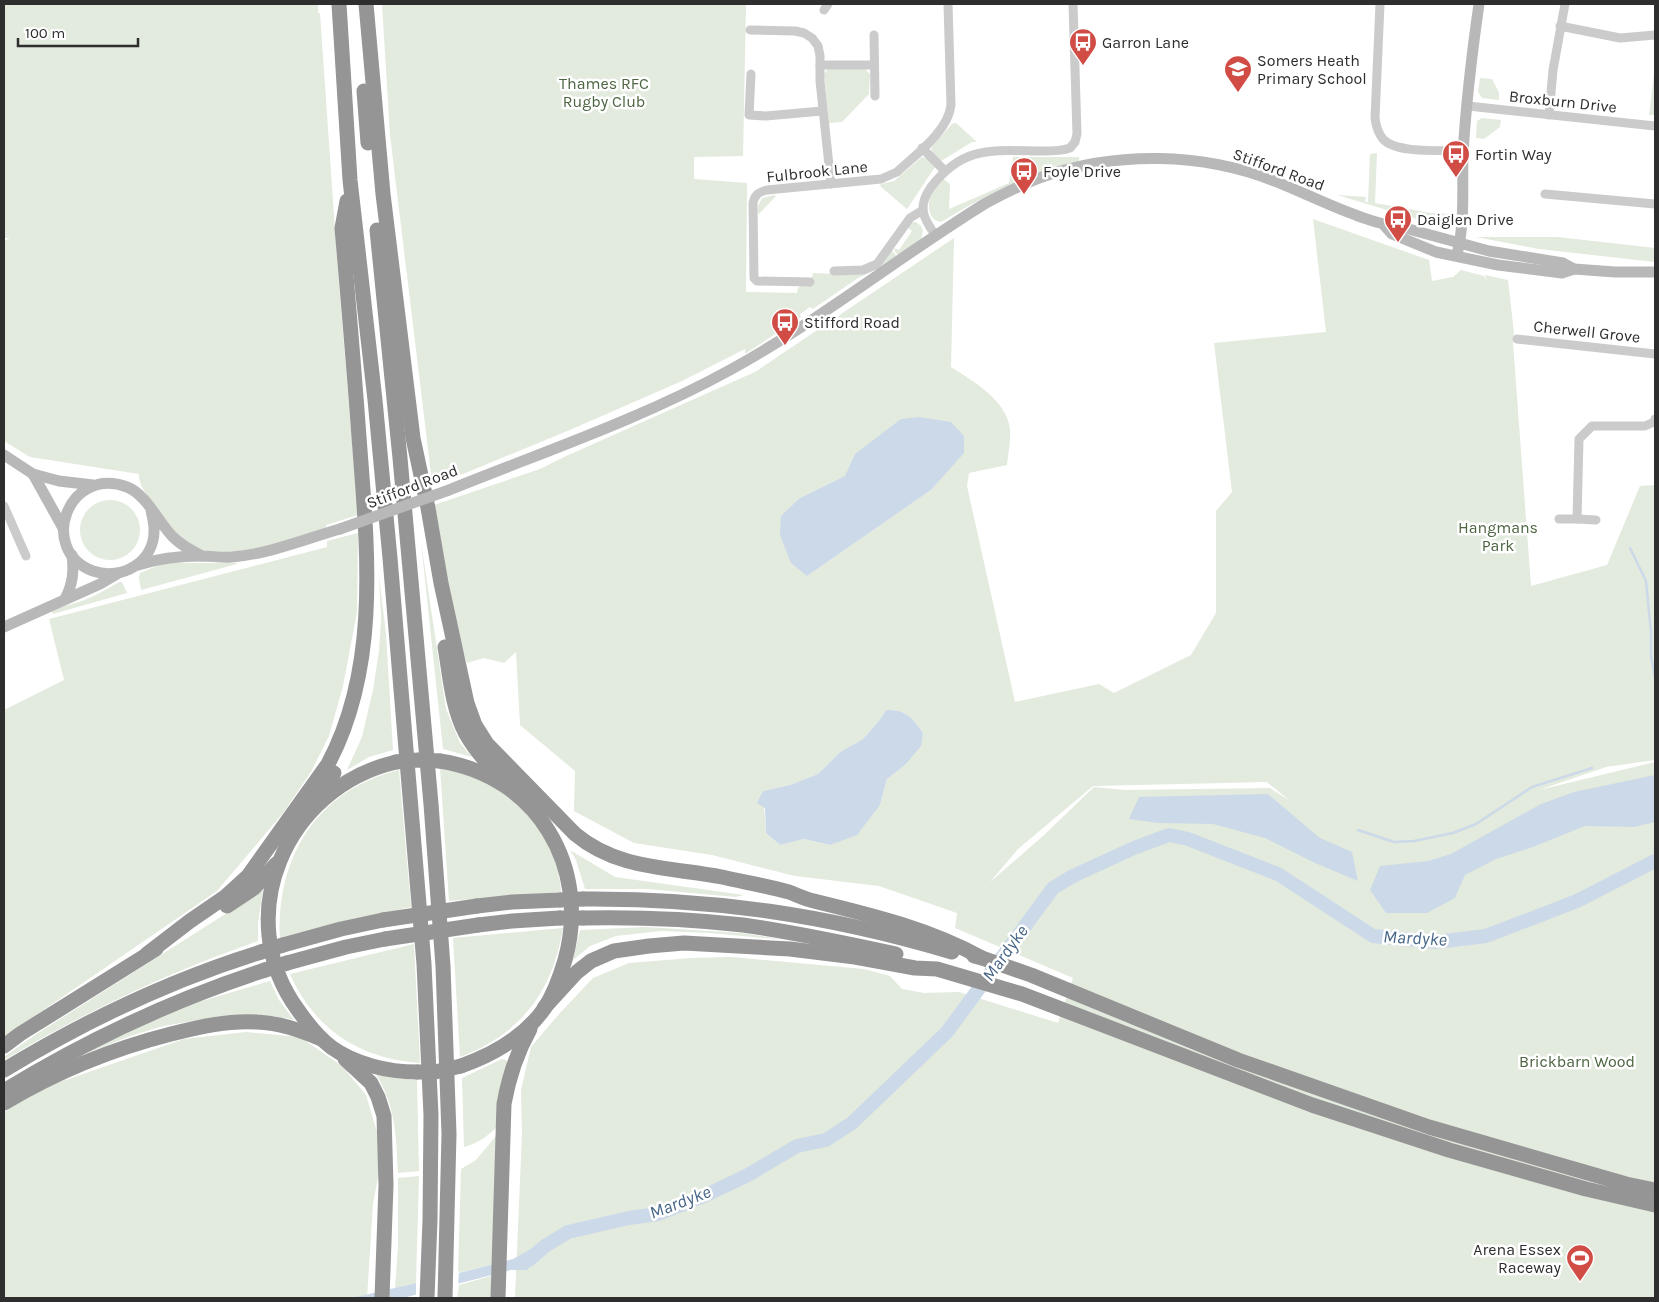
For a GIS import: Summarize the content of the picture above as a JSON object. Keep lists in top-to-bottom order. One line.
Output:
{"streets":{"main road":["Stifford Road"],"street":["Broxburn Drive","Fulbrook Lane","Cherwell Grove"]},"water":["Mardyke"],"parks":["Thames RFC Rugby Club","Hangmans Park","Brickbarn Wood"],"places":{"bus stop":["Garron Lane","Fortin Way","Foyle Drive","Daiglen Drive","Stifford Road"],"school or university":["Somers Heath Primary School"],"sports":["Arena Essex Raceway"]},"scale_bar":"100 m"}
